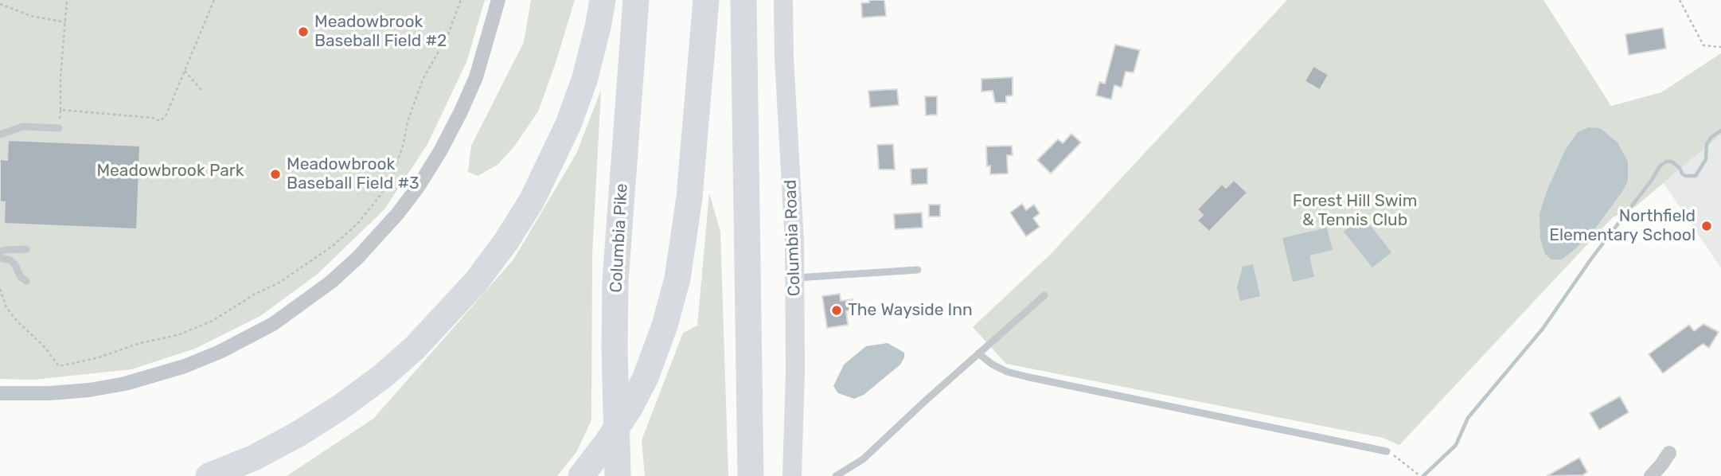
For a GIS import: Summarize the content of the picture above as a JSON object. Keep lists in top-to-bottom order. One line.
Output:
{"streets":{"highway":["Columbia Pike"],"street":["Columbia Road"]},"parks":["Meadowbrook Park","Forest Hill Swim & Tennis Club"],"places":["Meadowbrook Baseball Field #2","Meadowbrook Baseball Field #3","Northfield Elementary School","The Wayside Inn"]}
